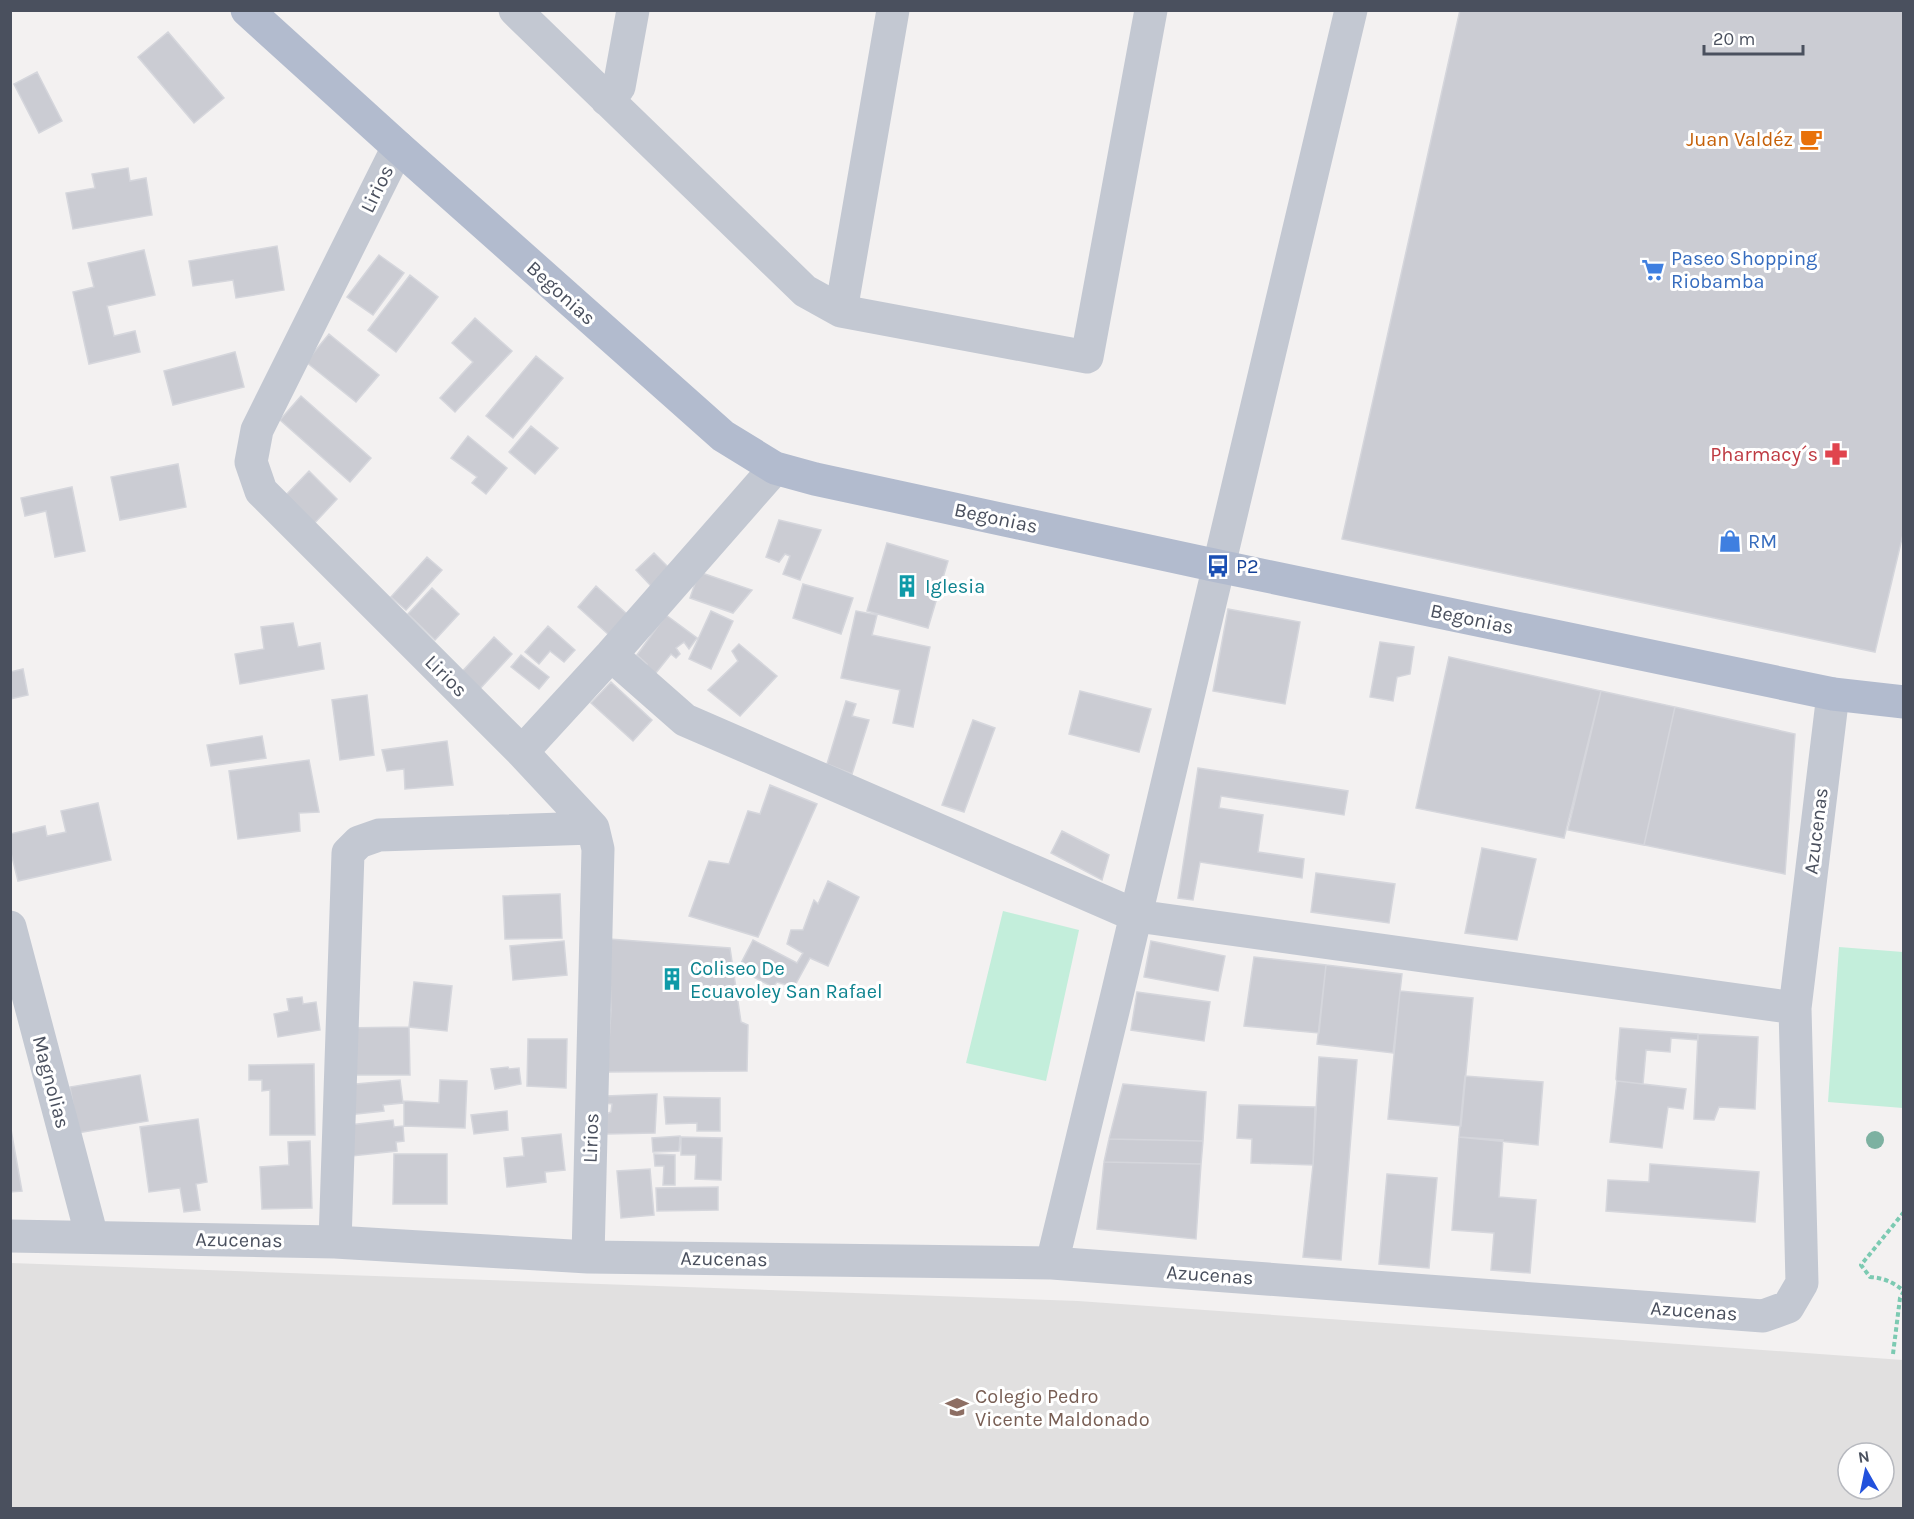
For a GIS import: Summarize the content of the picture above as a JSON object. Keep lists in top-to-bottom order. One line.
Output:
{"streets":{"main road":["Begonias"],"street":["Lirios","Azucenas","Magnolias"]},"crossings":[["Lirios","Begonias"],["Lirios","Azucenas"],["Begonias","Azucenas"],["Azucenas","Magnolias"]],"places":{"cafe":["Juan Valdéz"],"supermarket":["Paseo Shopping Riobamba"],"pharmacy":["Pharmacy´s"],"shop":["RM"],"bus stop":["P2"],"building":["Iglesia","Coliseo De Ecuavoley San Rafael"],"school or university":["Colegio Pedro Vicente Maldonado"]},"scale_bar":"20 m","north":"top"}
